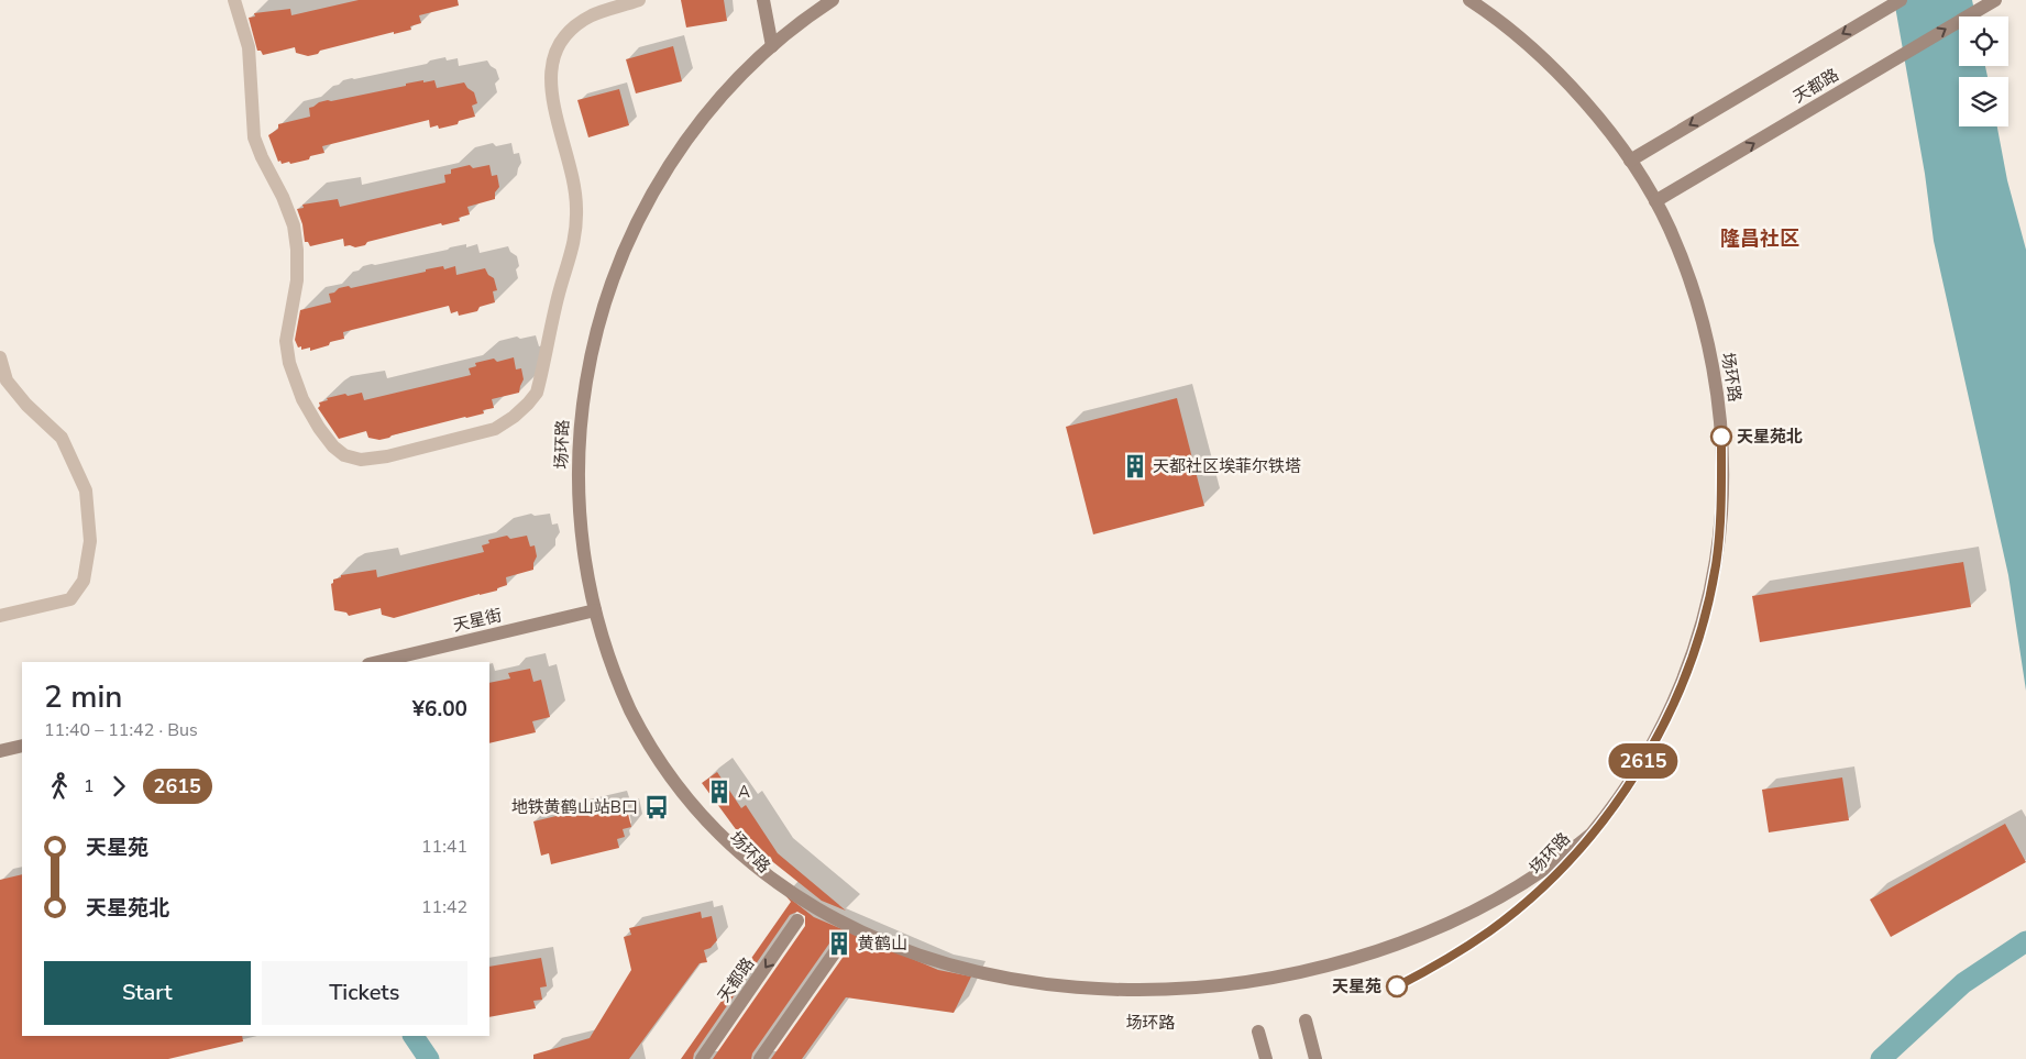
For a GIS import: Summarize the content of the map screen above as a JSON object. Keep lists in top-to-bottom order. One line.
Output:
{"streets":{"main road":["天都路","场环路","天星街"]},"crossings":[["天都路","场环路"],["场环路","天星街"]],"districts":["隆昌社区"],"places":{"other":["天星苑北","天星苑"],"building":["天都社区埃菲尔铁塔","A","黄鹤山"],"bus stop":["地铁黄鹤山站B口"]},"lines":["bus line 2615"],"page":{"on_map":"2615","heading":["2 min","11:40 – 11:42 · Bus","¥6.00"],"legs":["1","2615"],"list":[{"name":"天星苑","value":"11:41"},{"name":"天星苑北","value":"11:42"}],"buttons":["Start","Tickets"]}}
